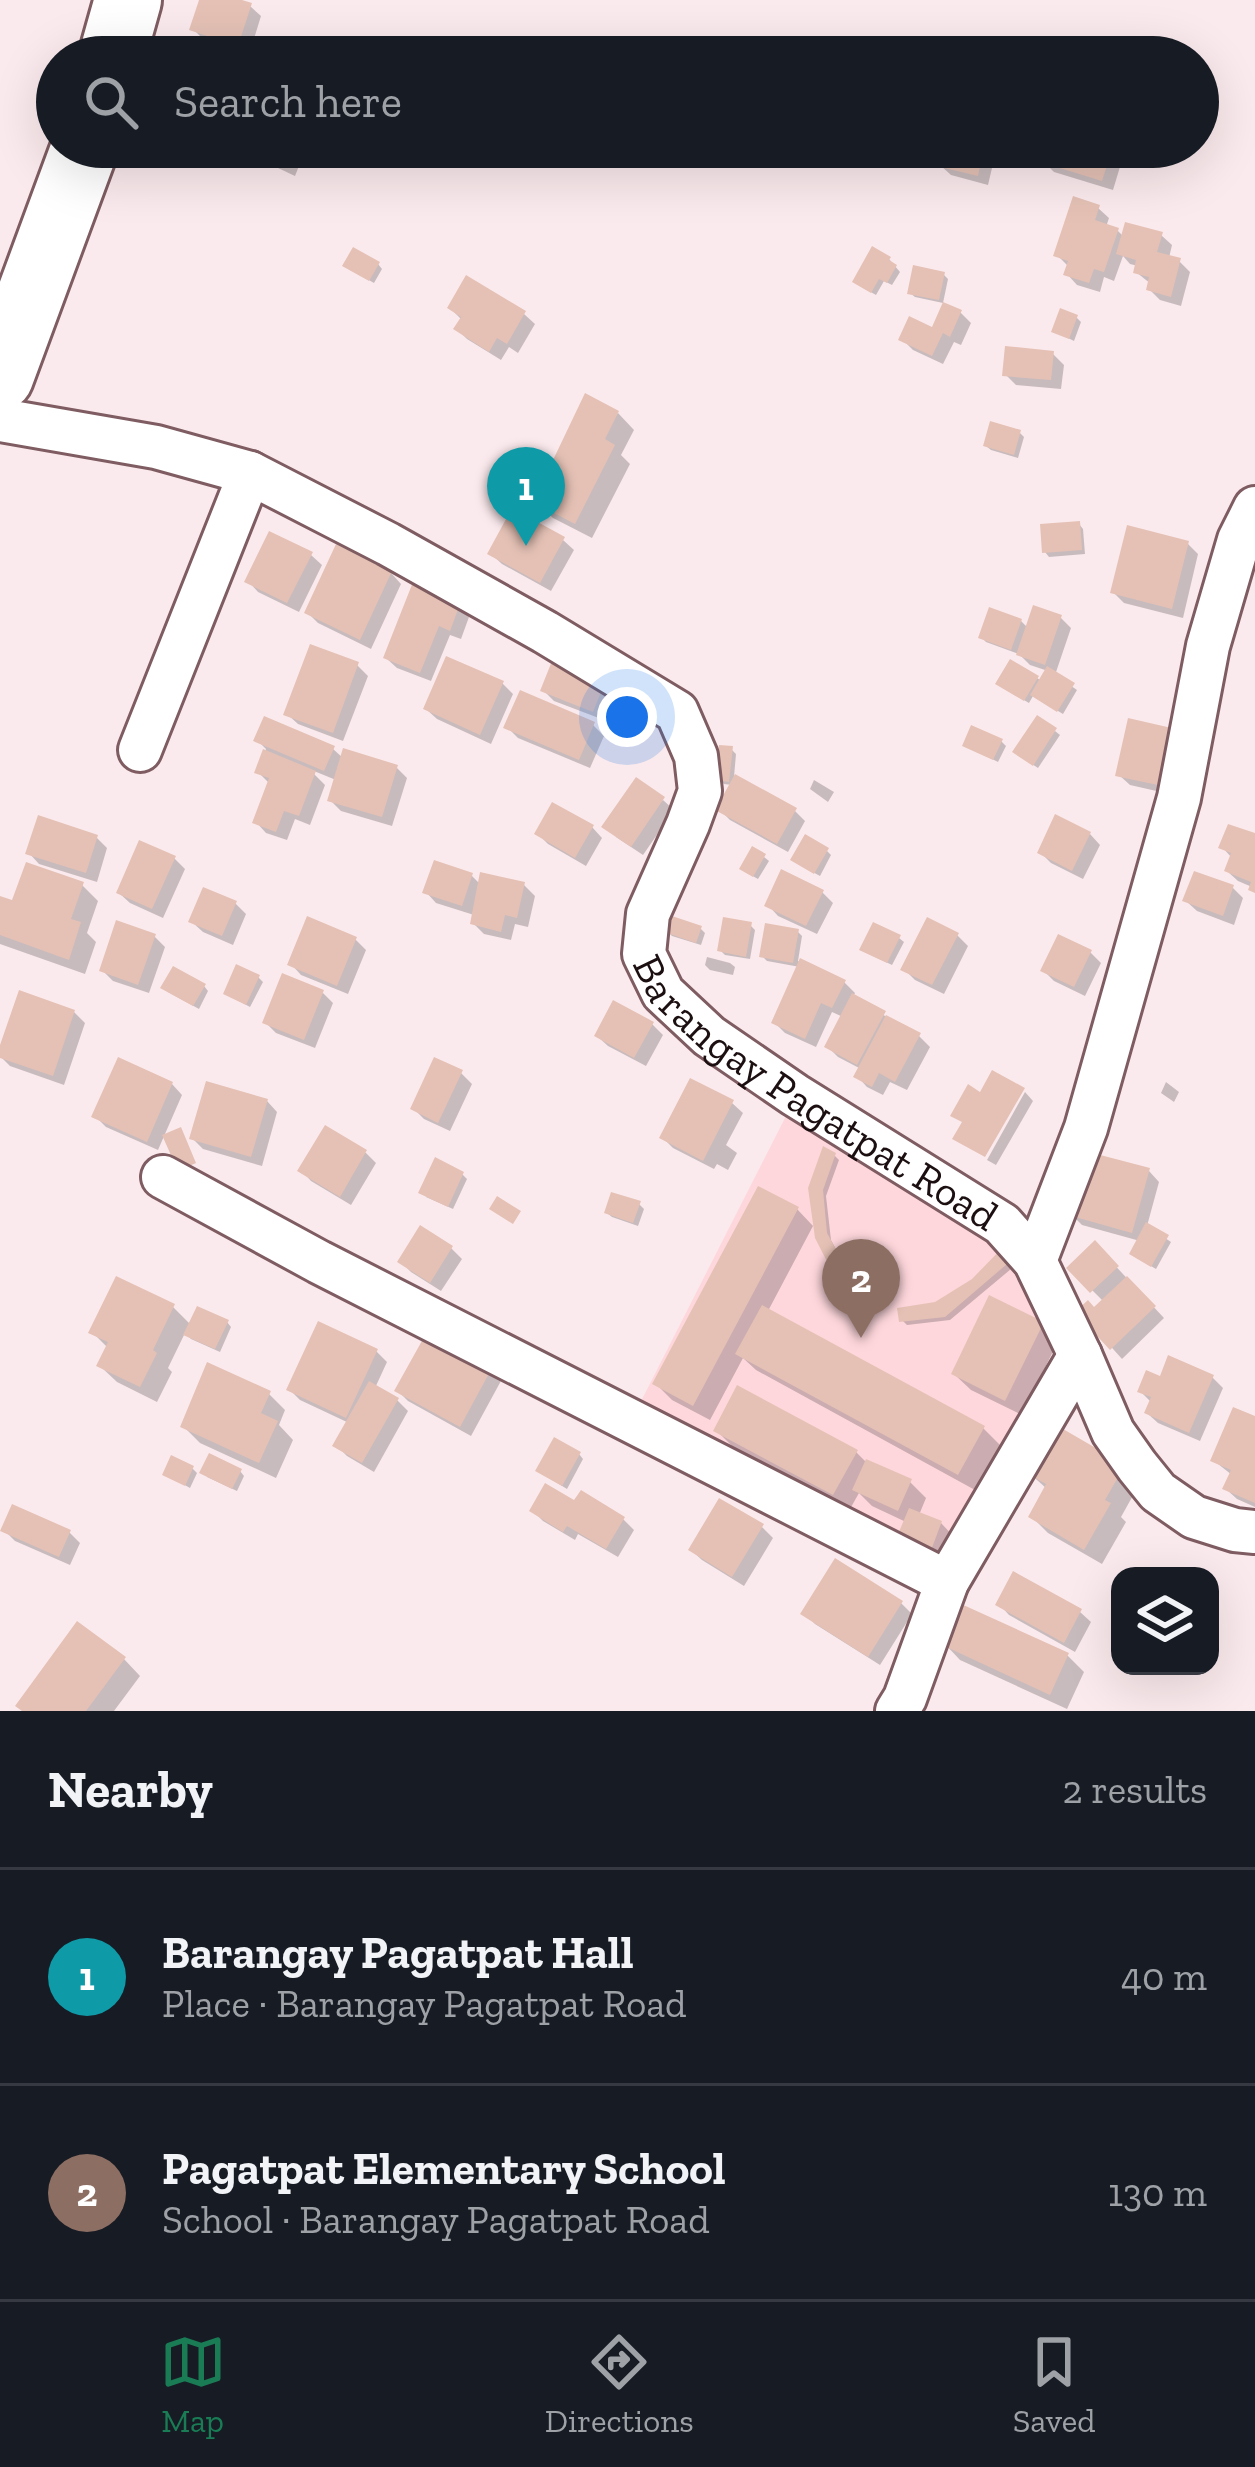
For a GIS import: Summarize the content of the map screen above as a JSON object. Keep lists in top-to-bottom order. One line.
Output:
{"streets":{"street":["Barangay Pagatpat Road"]},"page":{"search":"Search here","pins":["1","2"],"heading":["Nearby","2 results"],"list":[{"mark":"1","name":"Barangay Pagatpat Hall","note":"Place · Barangay Pagatpat Road","value":"40 m"},{"mark":"2","name":"Pagatpat Elementary School","note":"School · Barangay Pagatpat Road","value":"130 m"}],"nav":["Map","Directions","Saved"]}}
